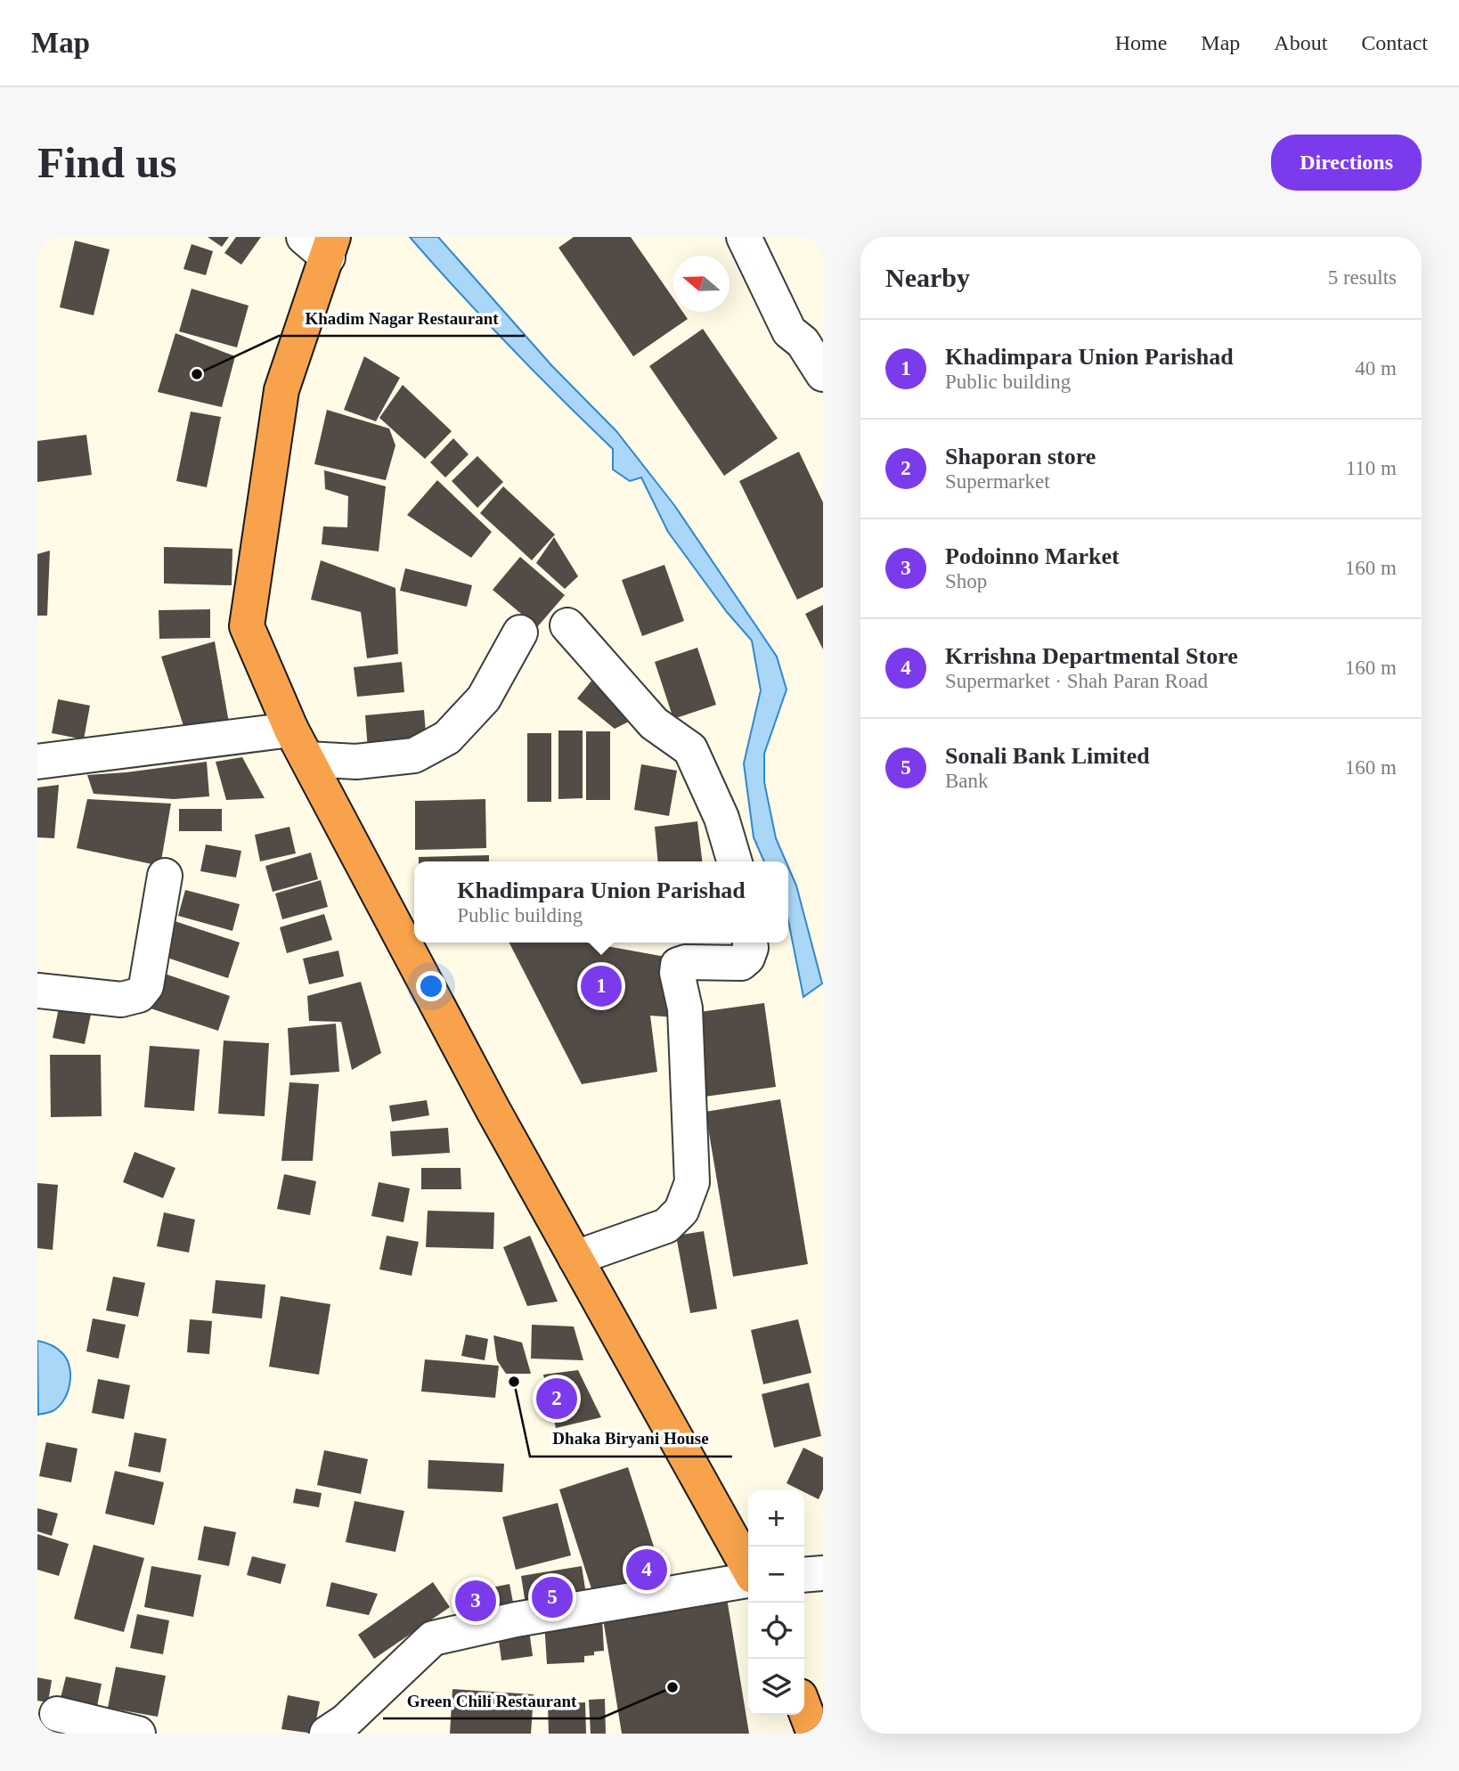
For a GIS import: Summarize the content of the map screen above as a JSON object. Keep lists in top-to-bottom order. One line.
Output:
{"places":["Khadim Nagar Restaurant","Dhaka Biryani House","Green Chili Restaurant"],"north":"left","page":{"header":"Map","nav":["Home","Map","About","Contact"],"buttons":"Directions","title":"Find us","heading":["Nearby","5 results"],"list":[{"mark":"1","name":"Khadimpara Union Parishad","note":"Public building","value":"40 m"},{"mark":"2","name":"Shaporan store","note":"Supermarket","value":"110 m"},{"mark":"3","name":"Podoinno Market","note":"Shop","value":"160 m"},{"mark":"4","name":"Krrishna Departmental Store","note":"Supermarket · Shah Paran Road","value":"160 m"},{"mark":"5","name":"Sonali Bank Limited","note":"Bank","value":"160 m"}],"popup":["Khadimpara Union Parishad","Public building"],"pins":["1","2","4","5","3"],"map_buttons":["+","−"]}}
